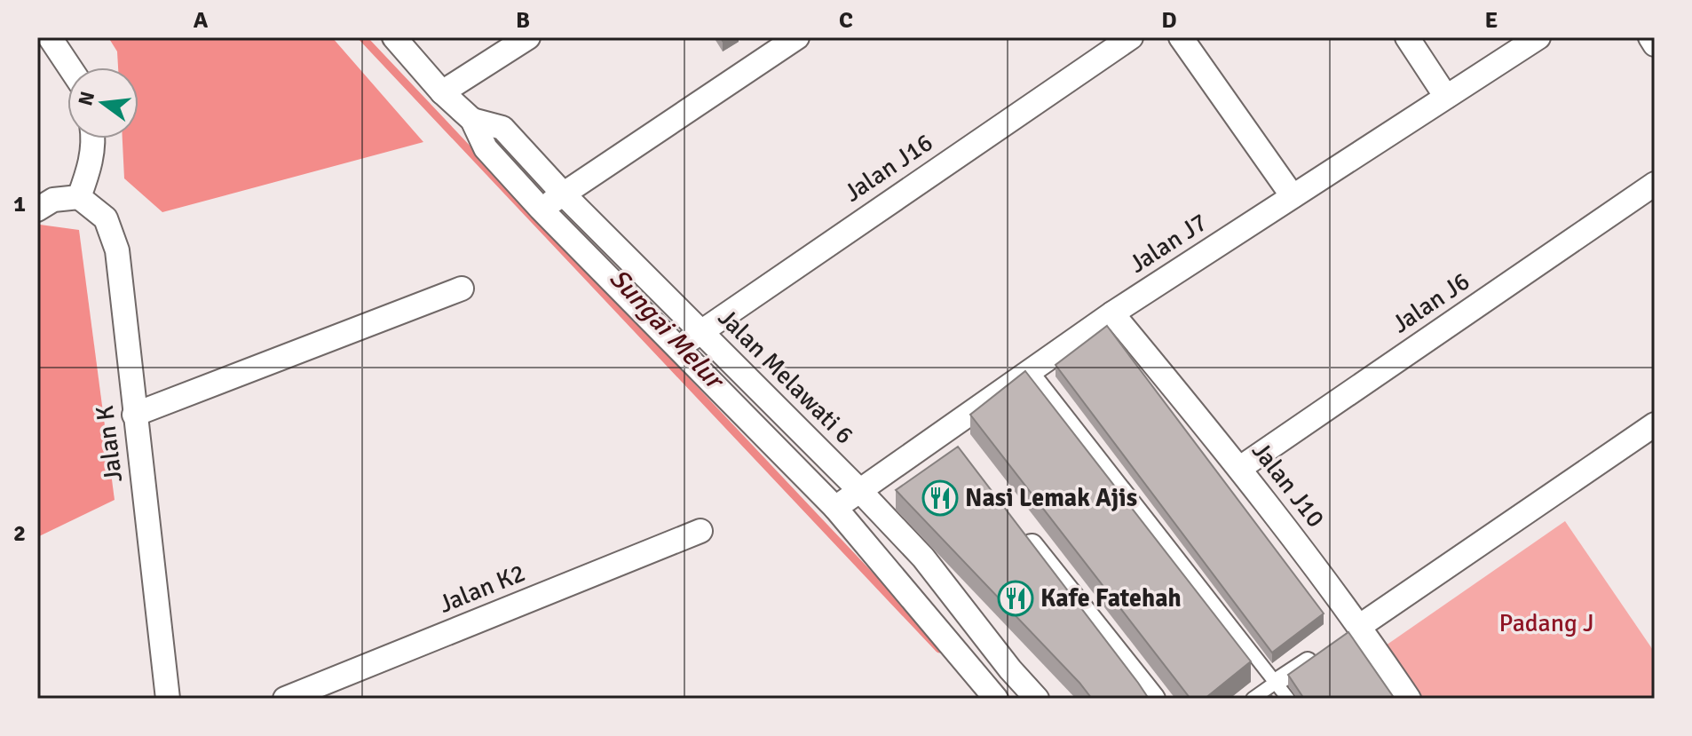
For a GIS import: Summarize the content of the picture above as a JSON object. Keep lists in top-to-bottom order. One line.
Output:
{"streets":{"street":["Jalan J16","Jalan J7","Jalan J6","Jalan Melawati 6","Jalan K","Jalan J10","Jalan K2"]},"crossings":[["Jalan J16","Jalan Melawati 6"],["Jalan J7","Jalan Melawati 6"],["Jalan J7","Jalan J10"],["Jalan J6","Jalan J10"]],"water":["Sungai Melur"],"parks":["Padang J"],"places":{"restaurant":["Nasi Lemak Ajis","Kafe Fatehah"]},"north":"left","grid":{"columns":["A","B","C","D","E"],"rows":["1","2"]}}
